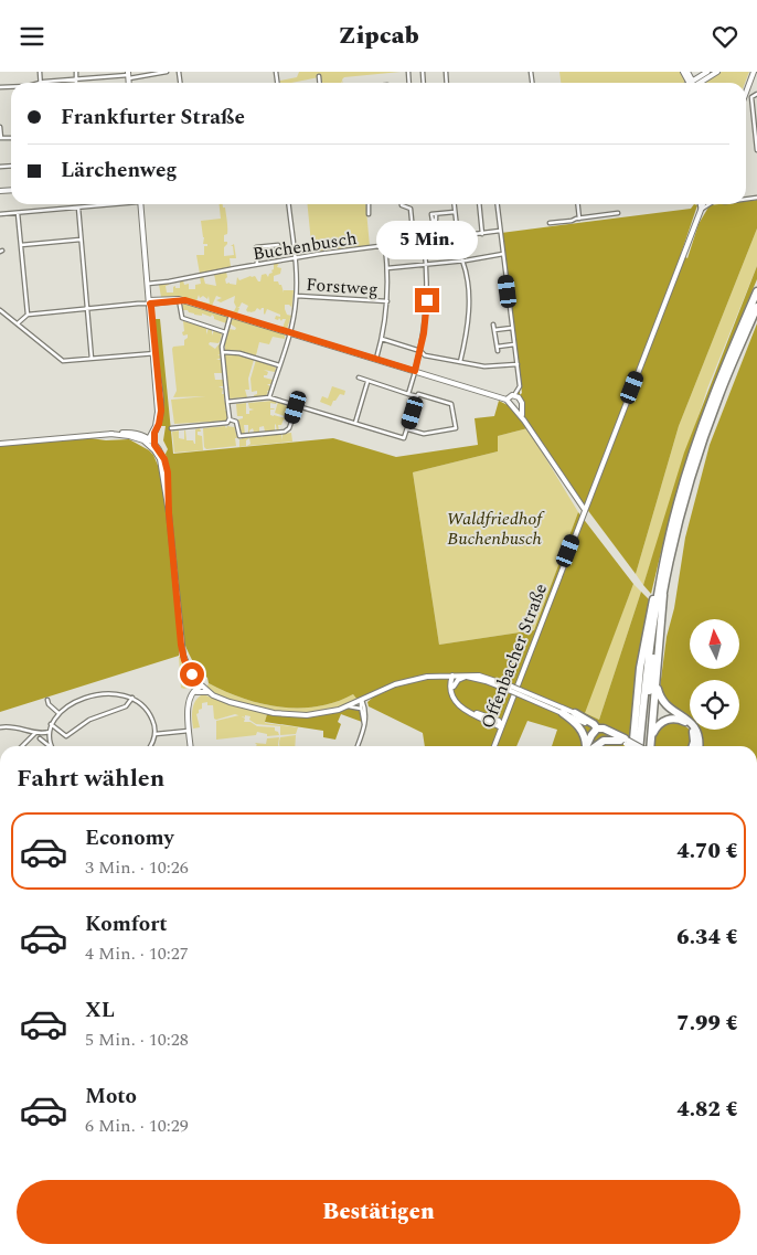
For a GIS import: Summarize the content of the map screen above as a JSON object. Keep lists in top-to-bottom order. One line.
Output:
{"streets":{"main road":["Offenbacher Straße"],"street":["Buchenbusch","Forstweg"]},"parks":["Waldfriedhof Buchenbusch"],"north":"top","page":{"header":"Zipcab","banner":["Frankfurter Straße","Lärchenweg"],"bubble":"5 Min.","heading":"Fahrt wählen","list":[{"name":"Economy","note":"3 Min. · 10:26","value":"4.70 €"},{"name":"Komfort","note":"4 Min. · 10:27","value":"6.34 €"},{"name":"XL","note":"5 Min. · 10:28","value":"7.99 €"},{"name":"Moto","note":"6 Min. · 10:29","value":"4.82 €"}],"buttons":"Bestätigen"}}
